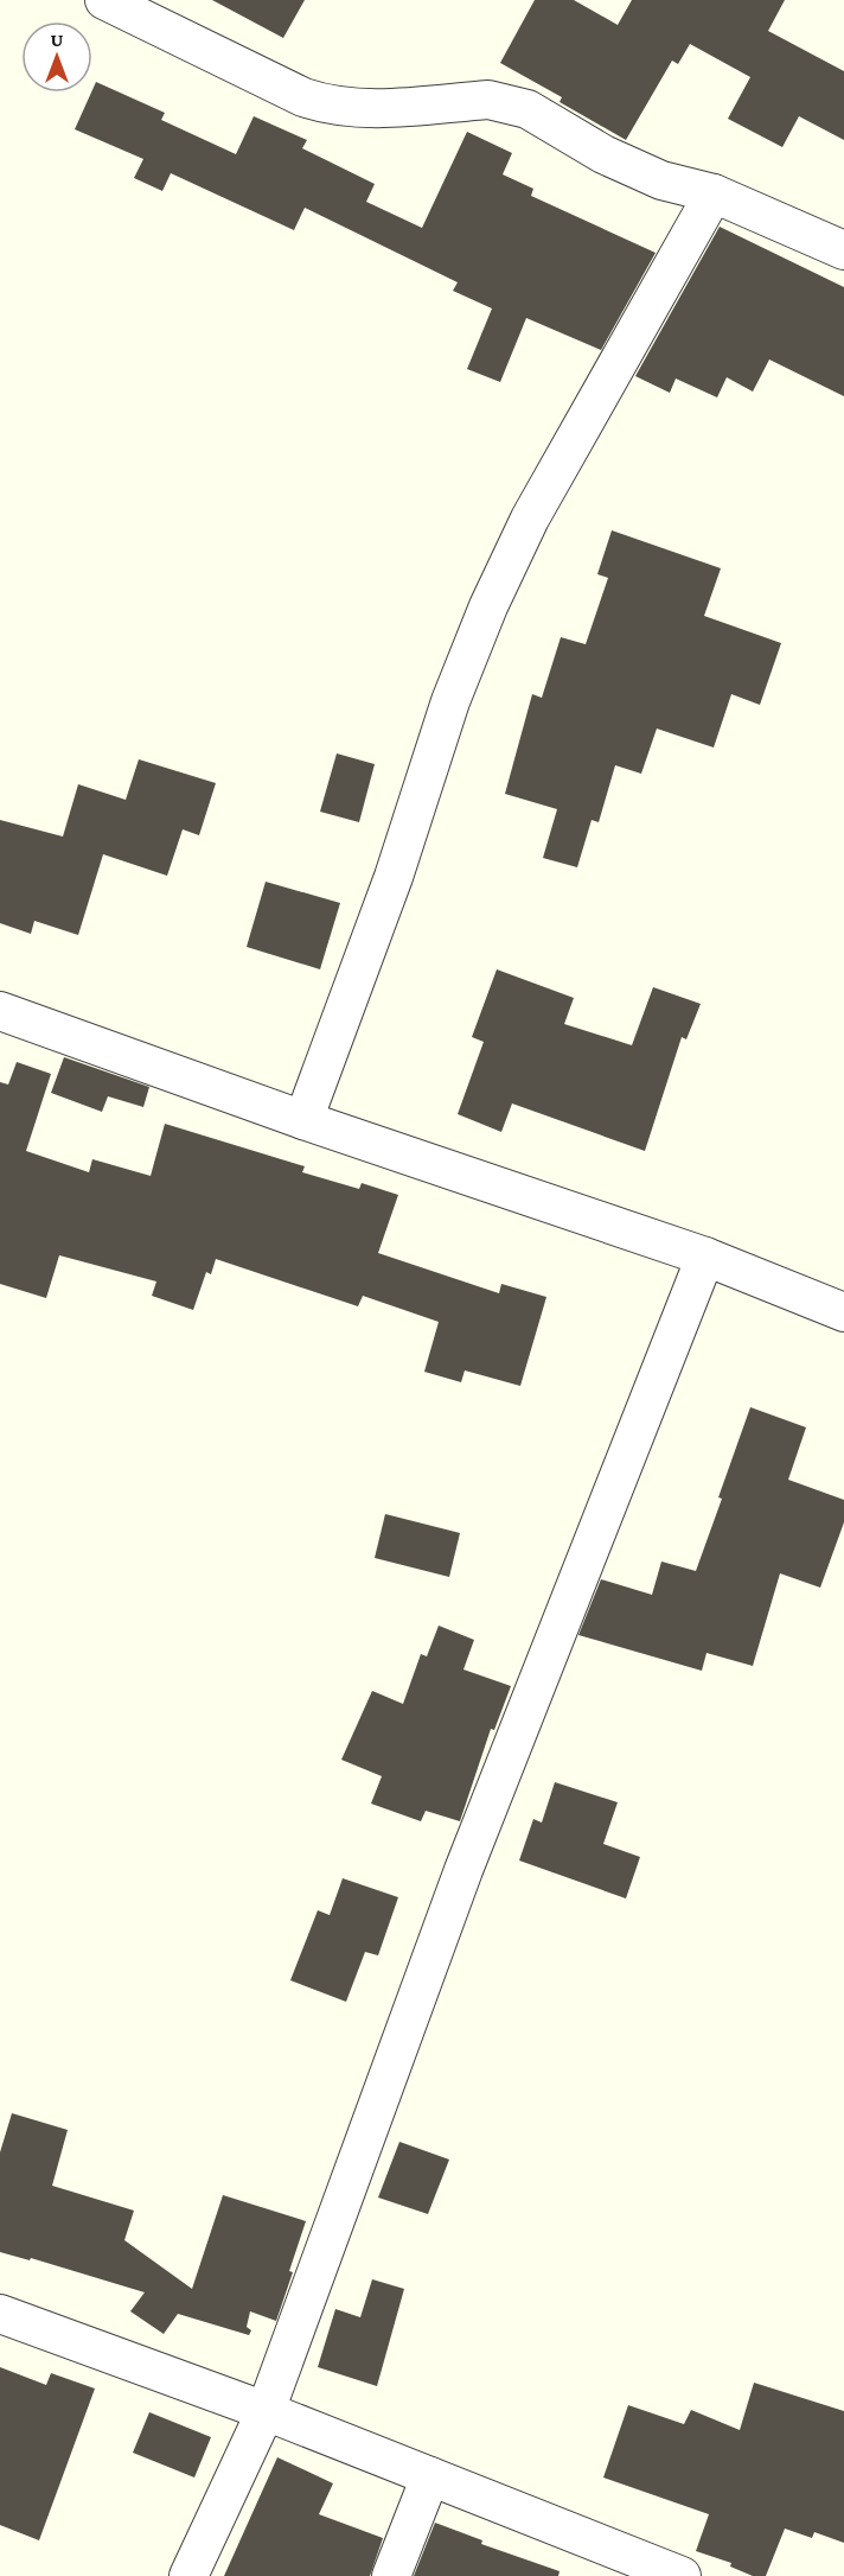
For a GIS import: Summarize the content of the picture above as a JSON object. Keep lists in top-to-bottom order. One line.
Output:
{"north":"top"}
